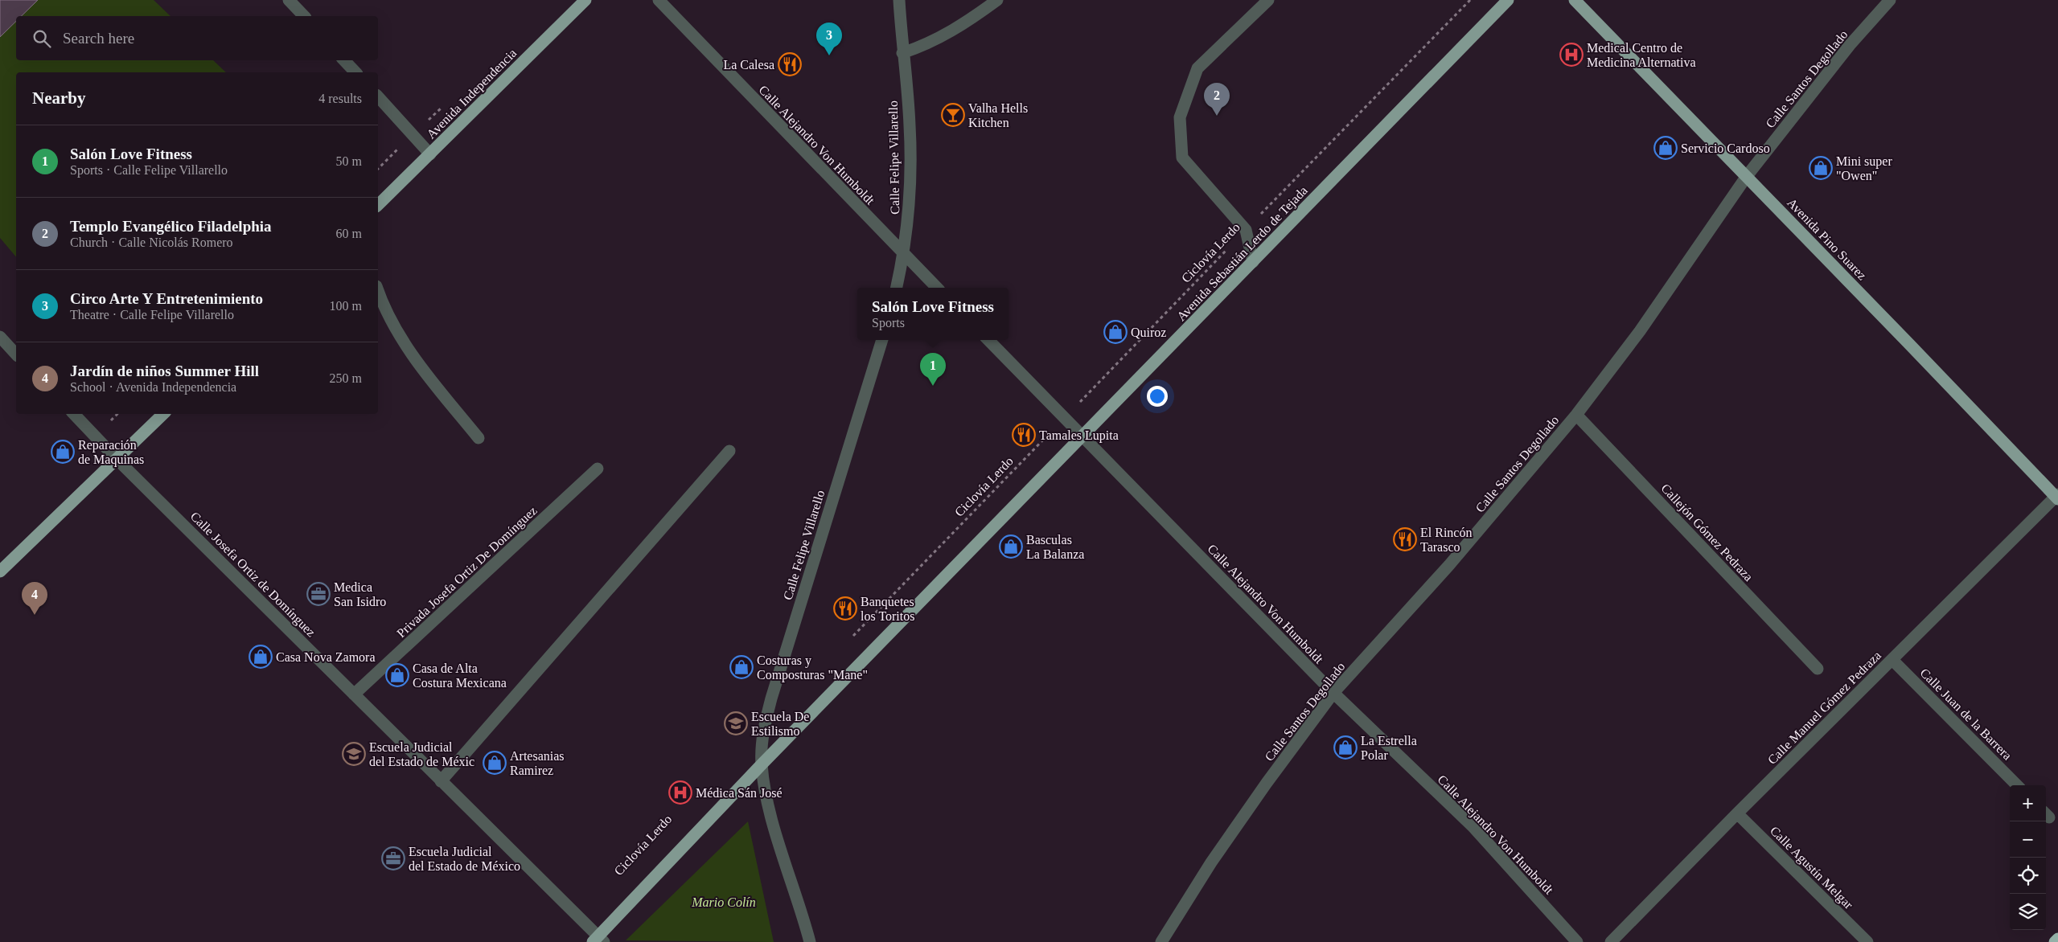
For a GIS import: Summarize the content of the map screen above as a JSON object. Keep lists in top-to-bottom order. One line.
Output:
{"streets":{"main road":["Avenida Independencia","Avenida Pino Suarez","Avenida Sebastián Lerdo de Tejada"],"street":["Calle Santos Degollado","Calle Alejandro Von Humboldt","Calle Felipe Villarello","Callejón Gómez Pedraza","Privada Josefa Ortiz De Domínguez","Calle Josefa Ortiz de Domínguez","Calle Manuel Gómez Pedraza","Calle Juan de la Barrera","Calle Agustín Melgar"],"path":["Ciclovía Lerdo"]},"crossings":[["Calle Santos Degollado","Calle Alejandro Von Humboldt"],["Calle Santos Degollado","Avenida Pino Suarez"],["Calle Santos Degollado","Callejón Gómez Pedraza"],["Calle Alejandro Von Humboldt","Calle Felipe Villarello"],["Calle Alejandro Von Humboldt","Ciclovía Lerdo"],["Calle Alejandro Von Humboldt","Avenida Sebastián Lerdo de Tejada"],["Calle Felipe Villarello","Avenida Sebastián Lerdo de Tejada"],["Avenida Pino Suarez","Calle Manuel Gómez Pedraza"],["Avenida Sebastián Lerdo de Tejada","Calle Josefa Ortiz de Domínguez"],["Privada Josefa Ortiz De Domínguez","Calle Josefa Ortiz de Domínguez"],["Calle Manuel Gómez Pedraza","Calle Juan de la Barrera"],["Calle Manuel Gómez Pedraza","Calle Agustín Melgar"]],"parks":["Mario Colín"],"places":{"hospital":["Medical Centro de Medicina Alternativa","Médica Sán José"],"restaurant":["La Calesa","Tamales Lupita","El Rincón Tarasco","Banquetes los Toritos"],"bar":["Valha Hells Kitchen"],"shop":["Servicio Cardoso","Mini super \"Owen\"","Quiroz","Reparación de Maquinas","Basculas La Balanza","Casa Nova Zamora","Costuras y Composturas \"Mane\"","Casa de Alta Costura Mexicana","La Estrella Polar","Artesanias Ramirez"],"office":["Medica San Isidro","Escuela Judicial del Estado de México"],"school or university":["Escuela De Estilismo","Escuela Judicial del Estado de Méxic"]},"page":{"search":"Search here","pins":["3","2","1","4"],"heading":["Nearby","4 results"],"list":[{"mark":"1","name":"Salón Love Fitness","note":"Sports · Calle Felipe Villarello","value":"50 m"},{"mark":"2","name":"Templo Evangélico Filadelphia","note":"Church · Calle Nicolás Romero","value":"60 m"},{"mark":"3","name":"Circo Arte Y Entretenimiento","note":"Theatre · Calle Felipe Villarello","value":"100 m"},{"mark":"4","name":"Jardín de niños Summer Hill","note":"School · Avenida Independencia","value":"250 m"}],"popup":["Salón Love Fitness","Sports"],"map_buttons":["+","−"]}}
